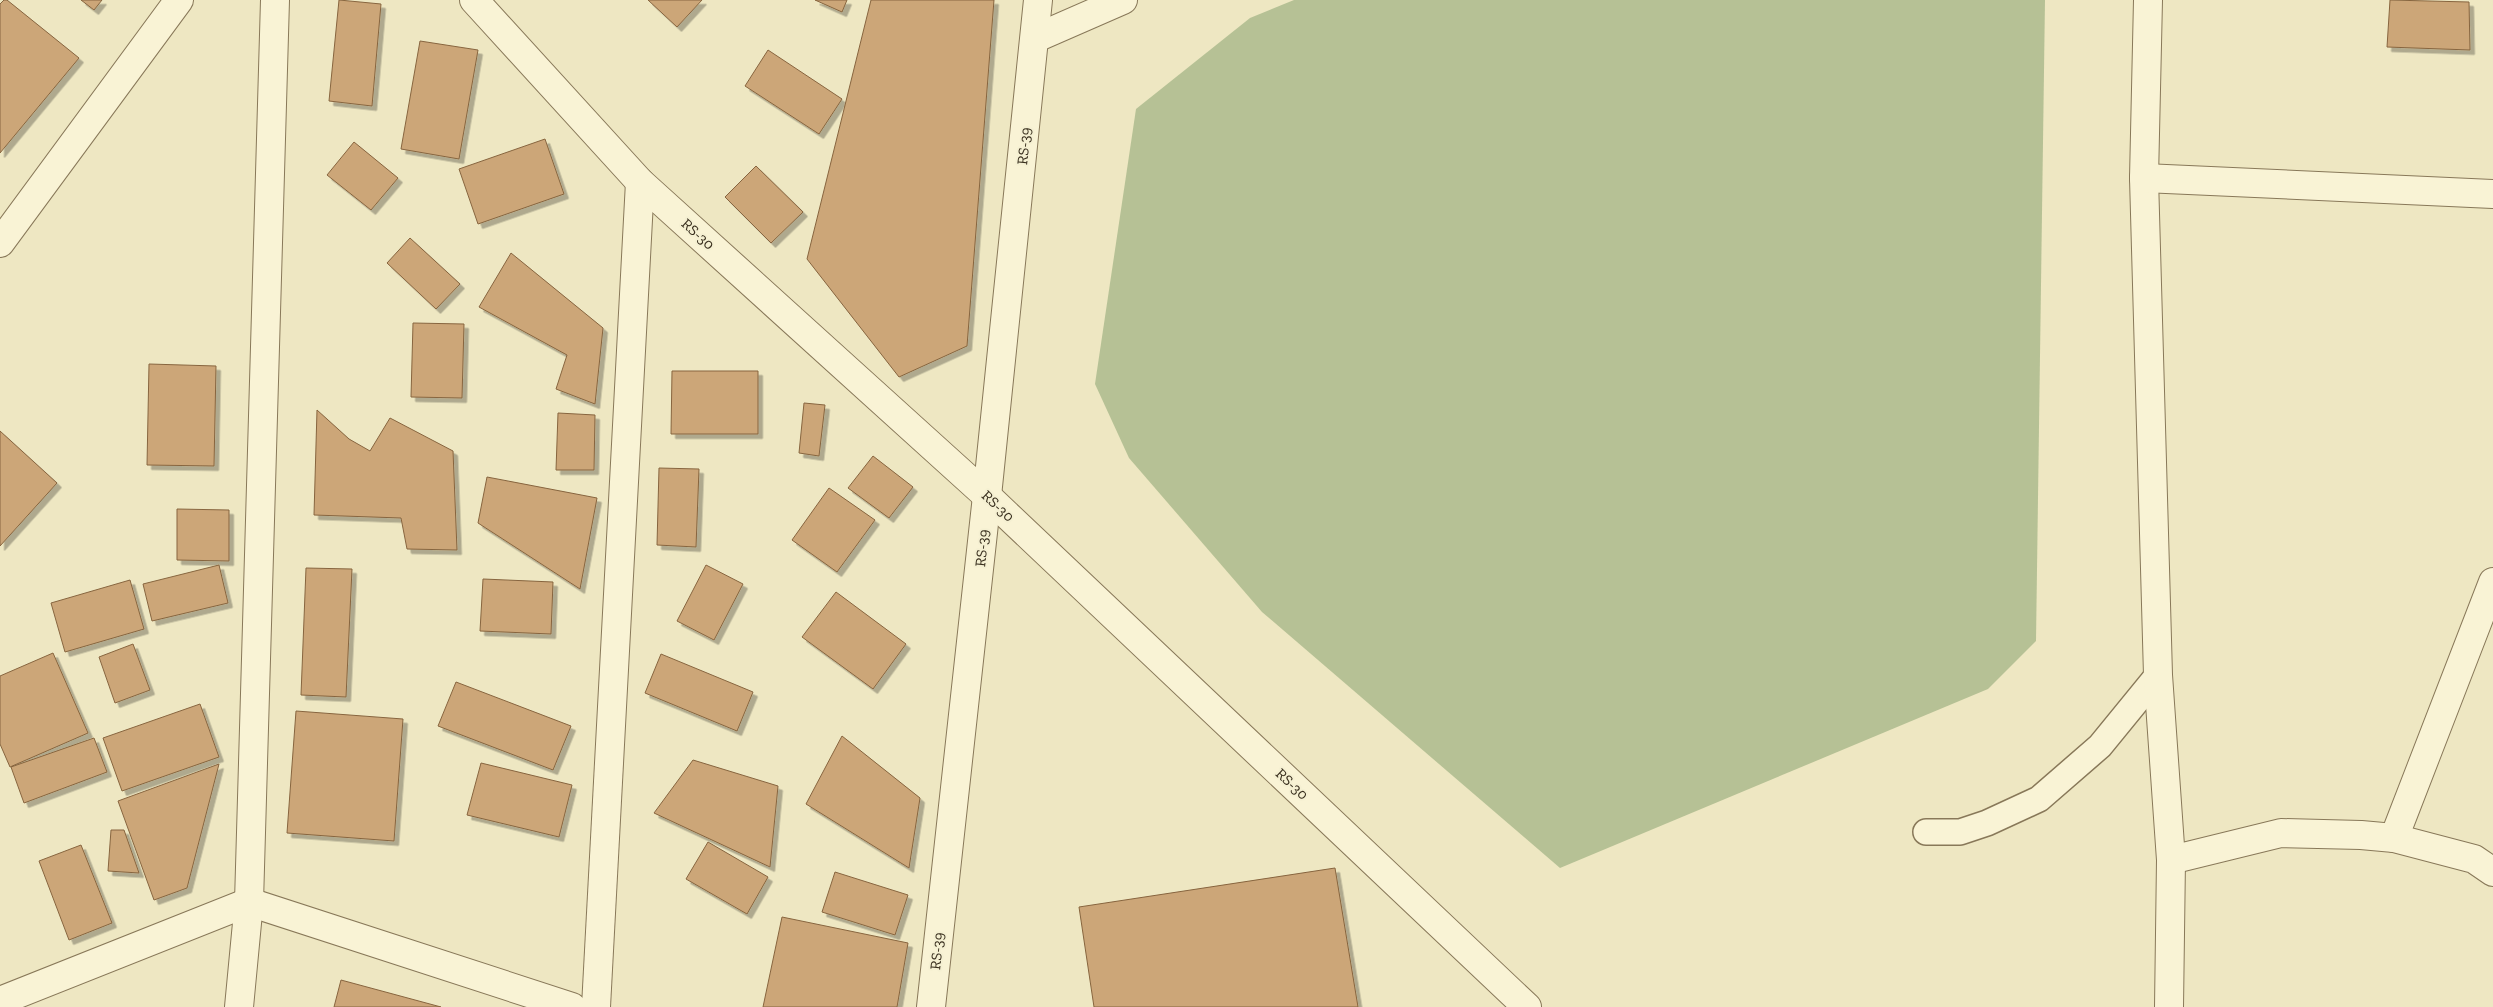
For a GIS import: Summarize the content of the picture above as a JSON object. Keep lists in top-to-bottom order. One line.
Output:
{"streets":{"street":["RS-39","RS-30"]},"crossings":[["RS-39","RS-30"]]}
